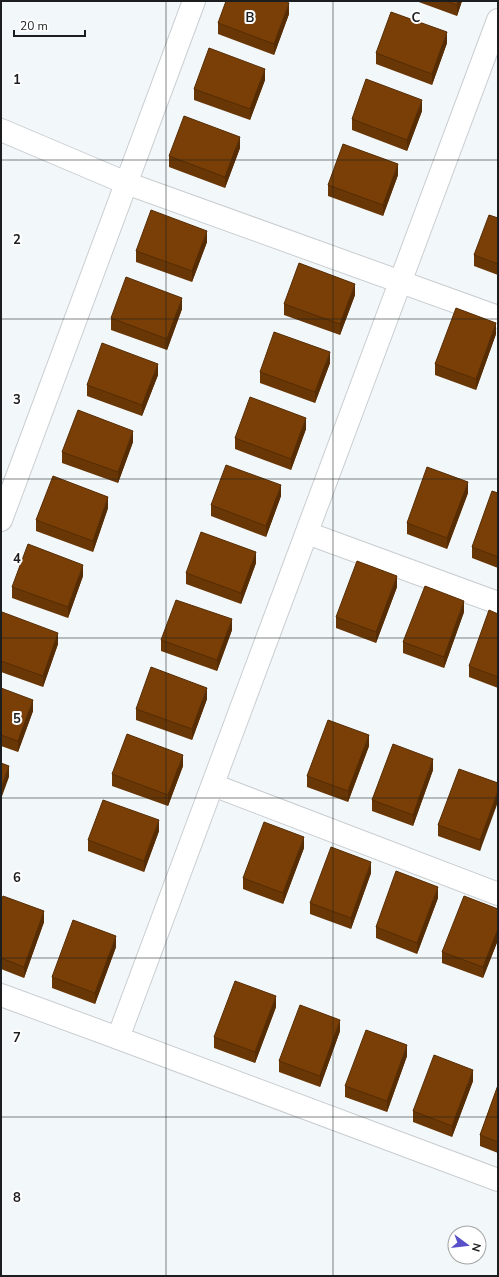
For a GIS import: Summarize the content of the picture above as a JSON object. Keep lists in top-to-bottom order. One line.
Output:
{"scale_bar":"20 m","north":"right","grid":{"columns":["B","C"],"rows":["1","2","3","4","5","6","7","8"]}}
